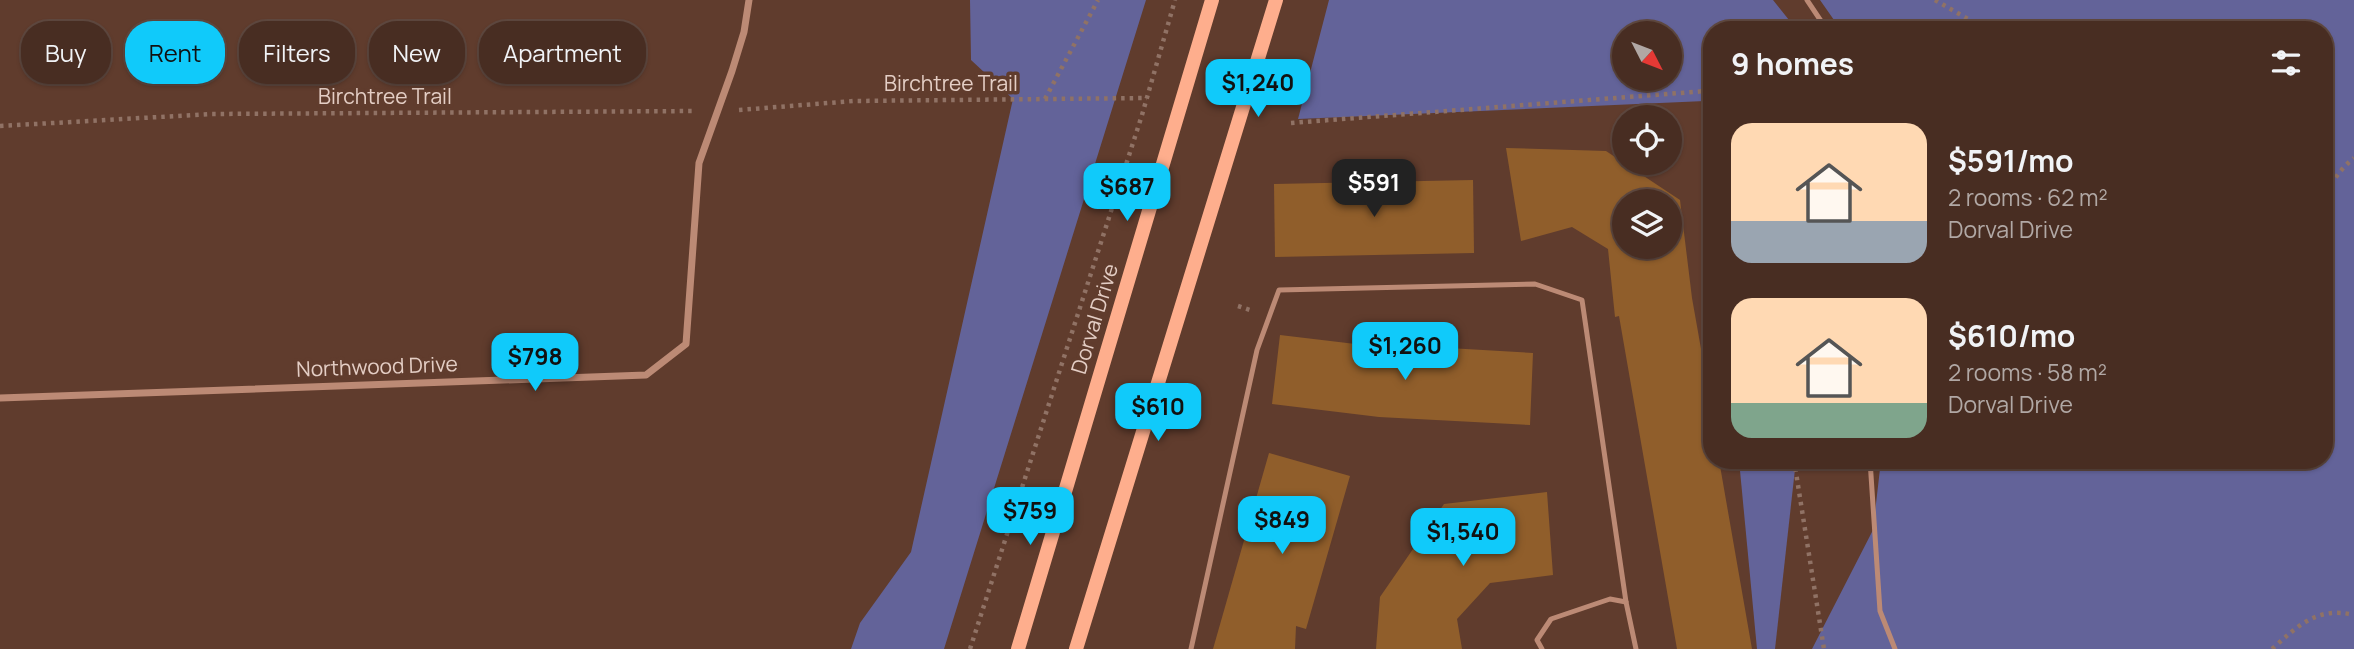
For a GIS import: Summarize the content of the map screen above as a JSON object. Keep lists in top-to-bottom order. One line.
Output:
{"streets":{"main road":["Dorval Drive"],"street":["Northwood Drive"],"path":["Birchtree Trail"]},"crossings":[["Birchtree Trail","Northwood Drive"]],"north":"bottom right","page":{"chip":["Buy","Rent","Filters","New","Apartment"],"heading":"9 homes","price":["$1,240","$591","$687","$1,260","$798","$610","$759","$849","$1,540"],"list":[{"name":"$591/mo","note":"2 rooms · 62 m² · Dorval Drive"},{"name":"$610/mo","note":"2 rooms · 58 m² · Dorval Drive"}]}}
